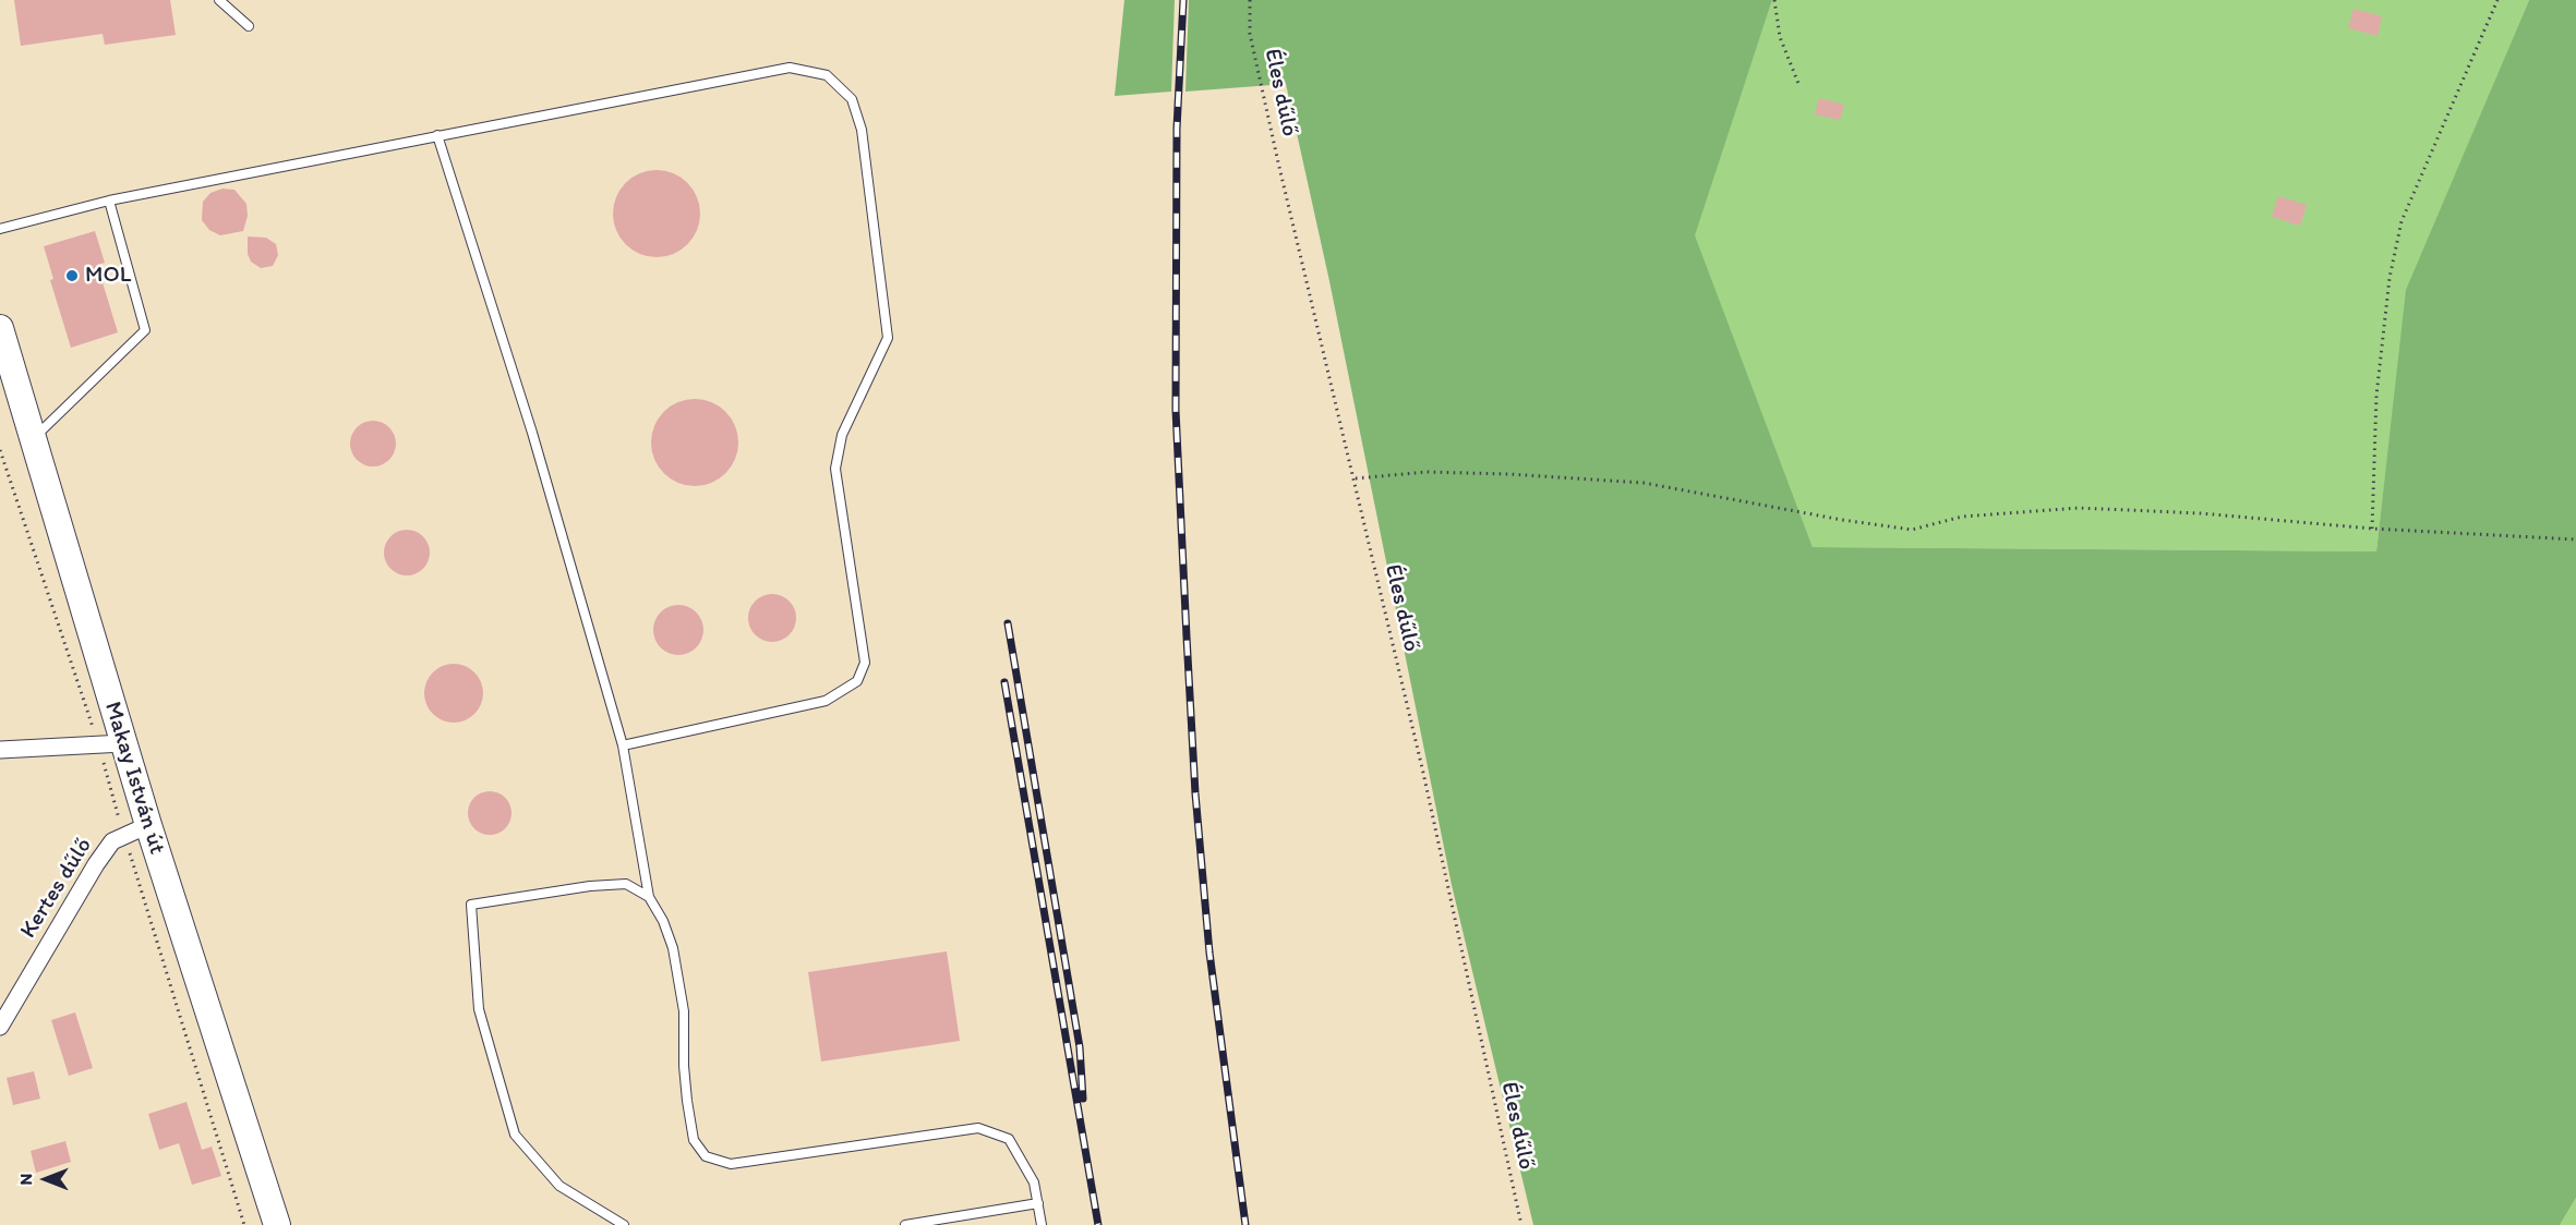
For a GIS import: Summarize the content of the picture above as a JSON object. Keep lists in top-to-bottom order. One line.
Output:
{"streets":{"main road":["Makay István út"],"street":["Kertes dűlő"],"path":["Éles dűlő"]},"crossings":[["Makay István út","Kertes dűlő"]],"places":["MOL"],"north":"left"}
